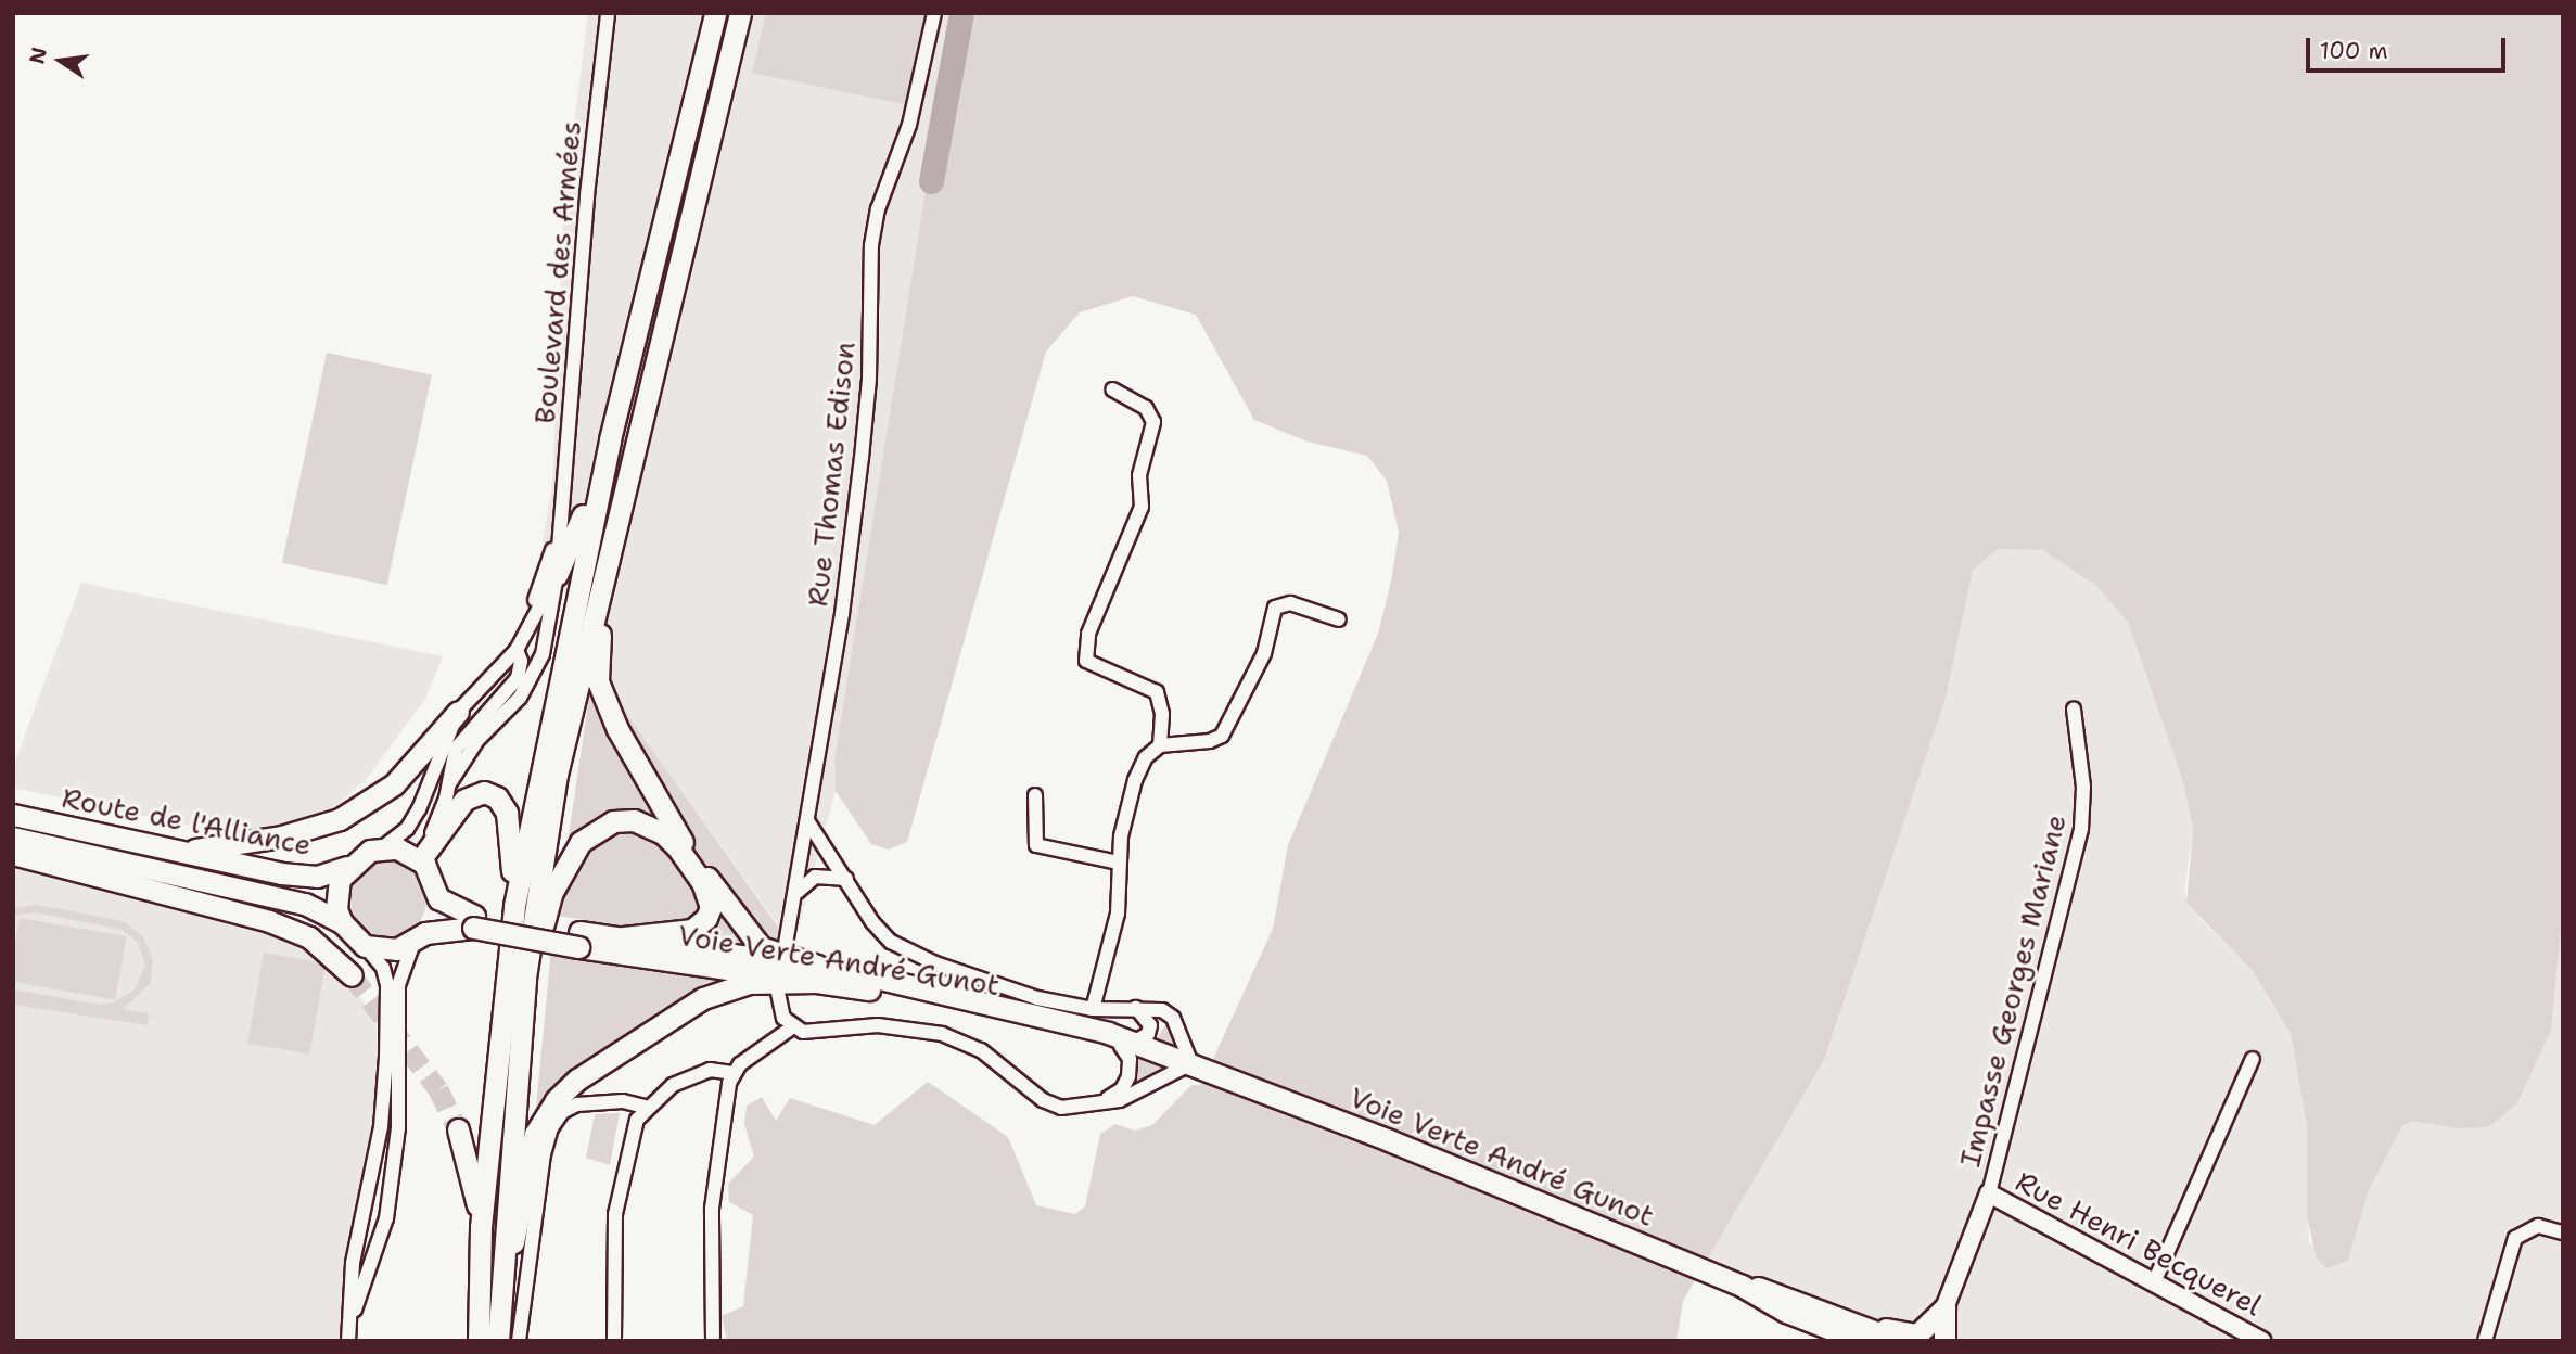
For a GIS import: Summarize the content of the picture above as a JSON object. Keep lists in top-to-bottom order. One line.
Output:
{"streets":{"main road":["Route de l'Alliance","Voie Verte André Gunot"],"street":["Boulevard des Armées","Rue Thomas Edison","Impasse Georges Mariane","Rue Henri Becquerel"]},"crossings":[["Route de l'Alliance","Voie Verte André Gunot"],["Impasse Georges Mariane","Rue Henri Becquerel"]],"scale_bar":"100 m","north":"left"}
